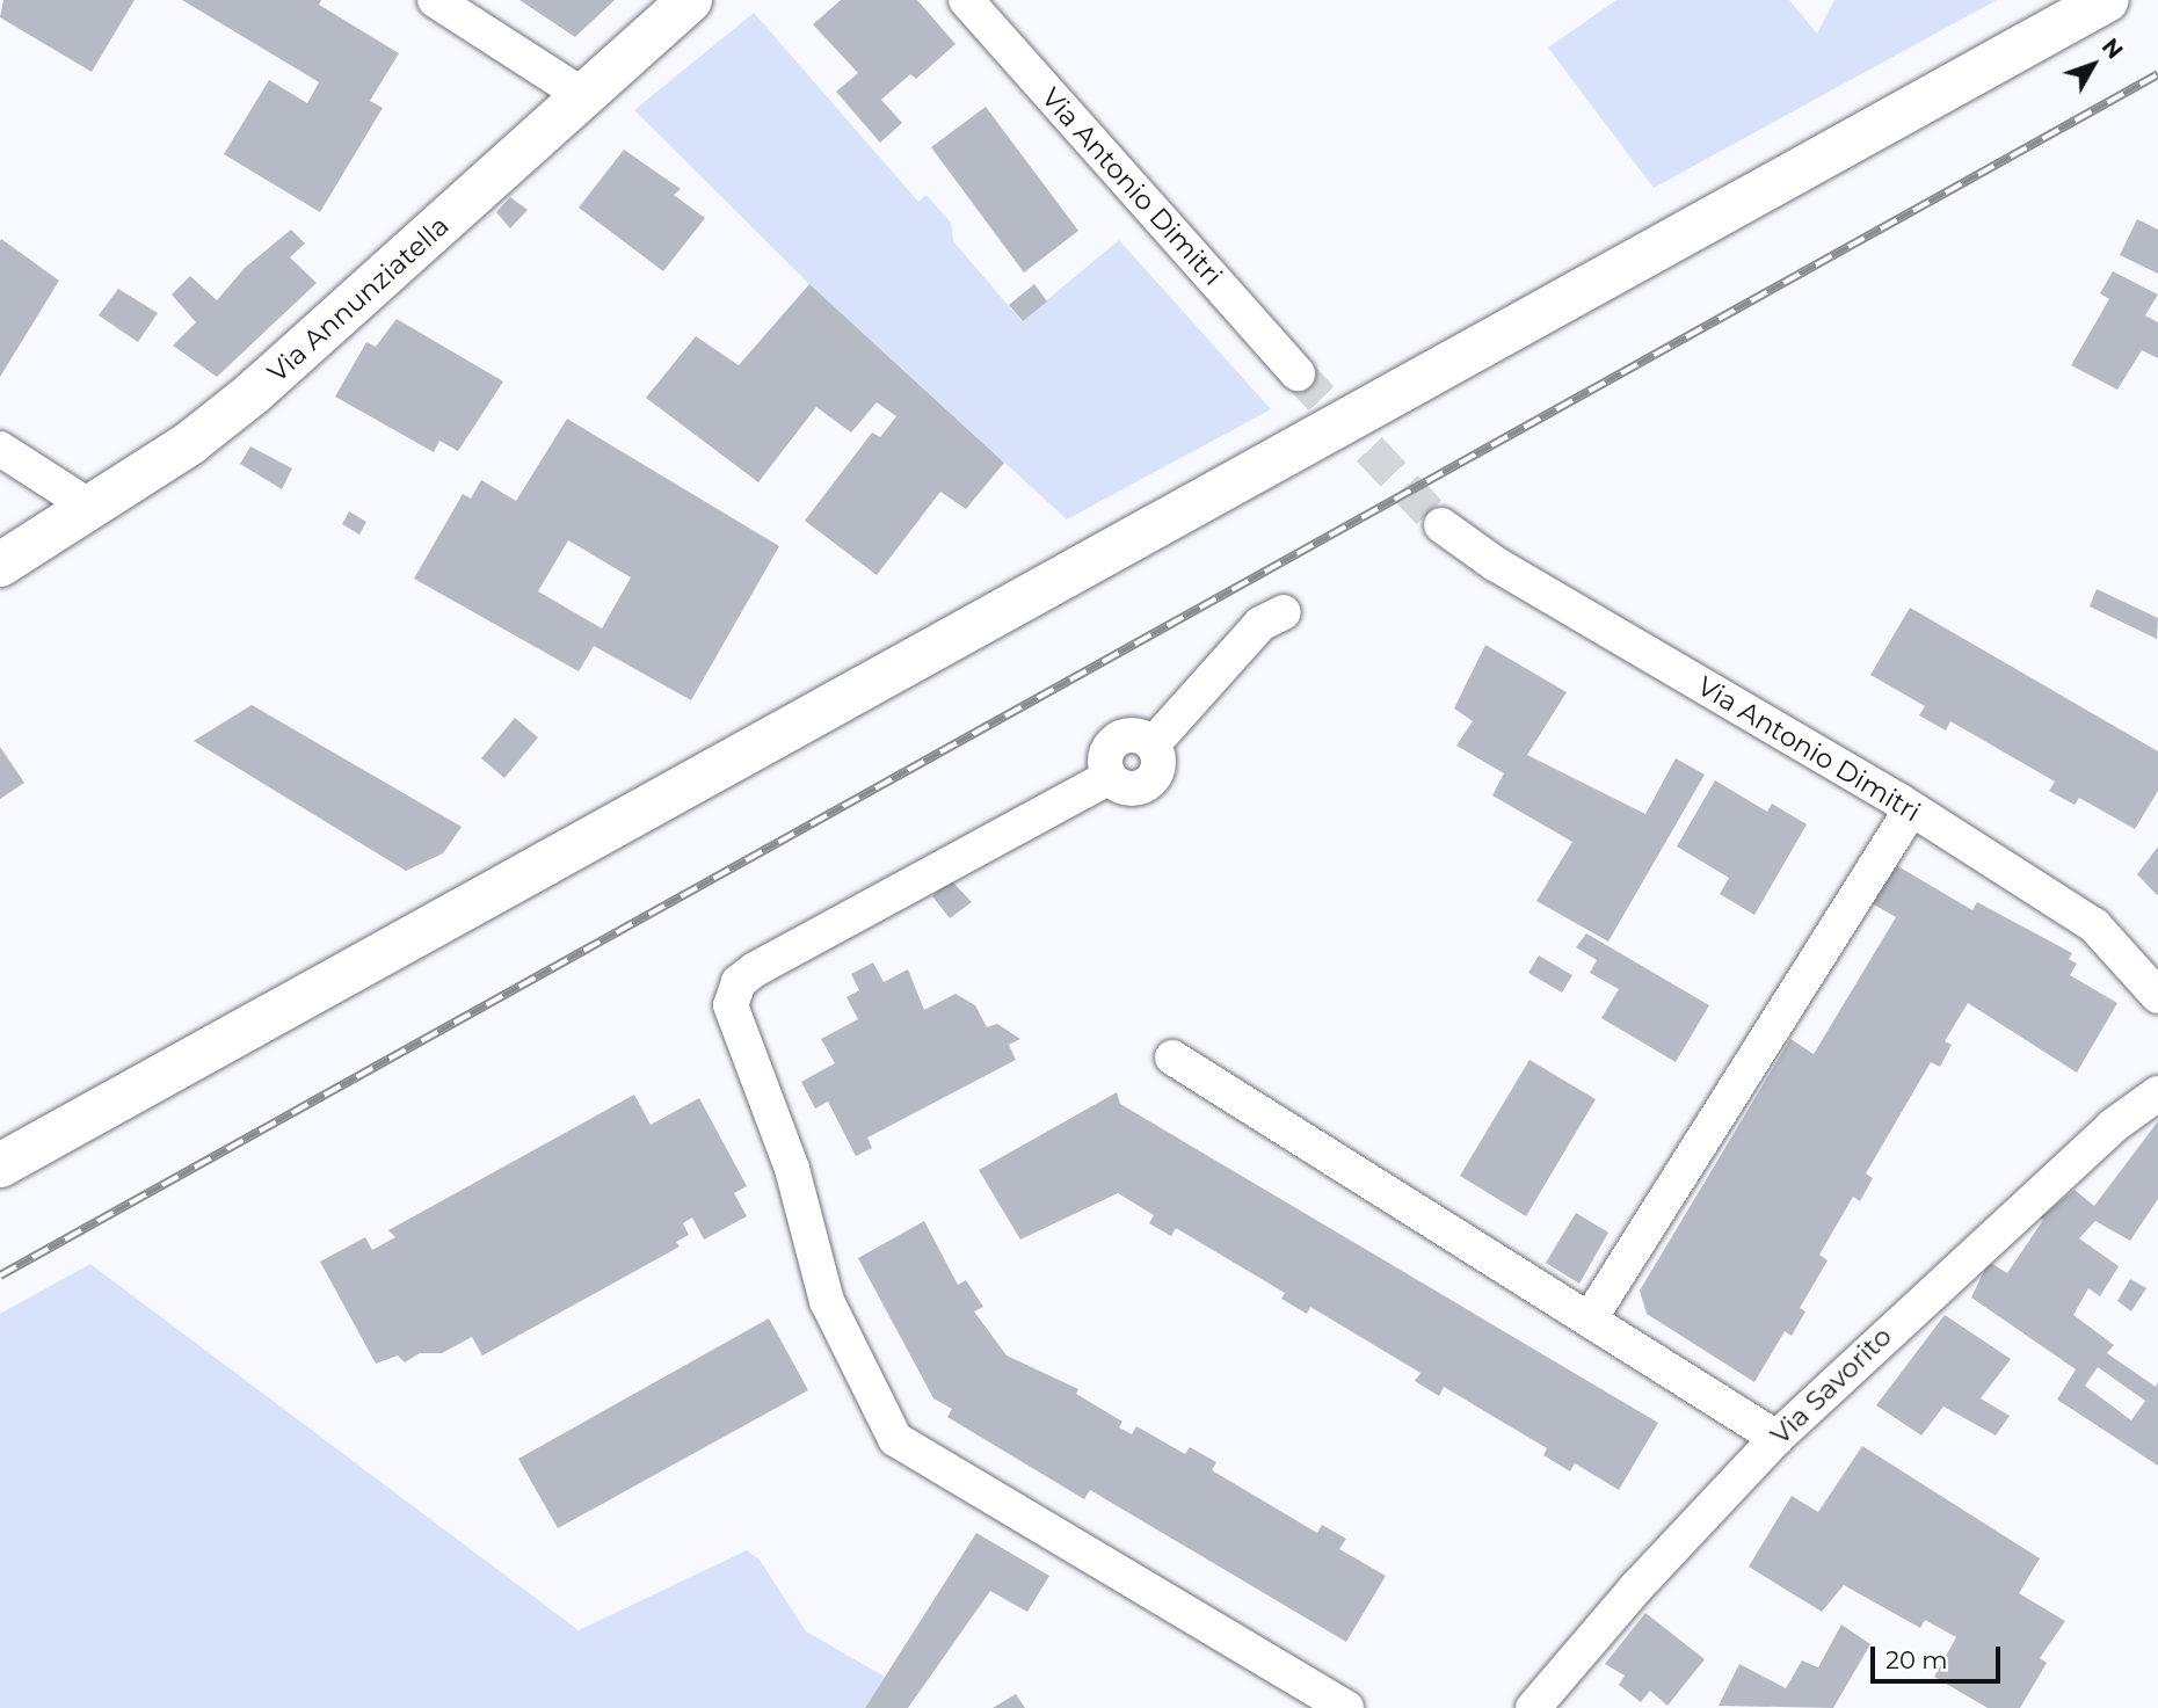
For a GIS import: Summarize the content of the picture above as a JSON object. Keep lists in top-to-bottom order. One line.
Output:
{"streets":{"main road":["Via Annunziatella"],"street":["Via Antonio Dimitri","Via Savorito"]},"scale_bar":"20 m","north":"top right"}
